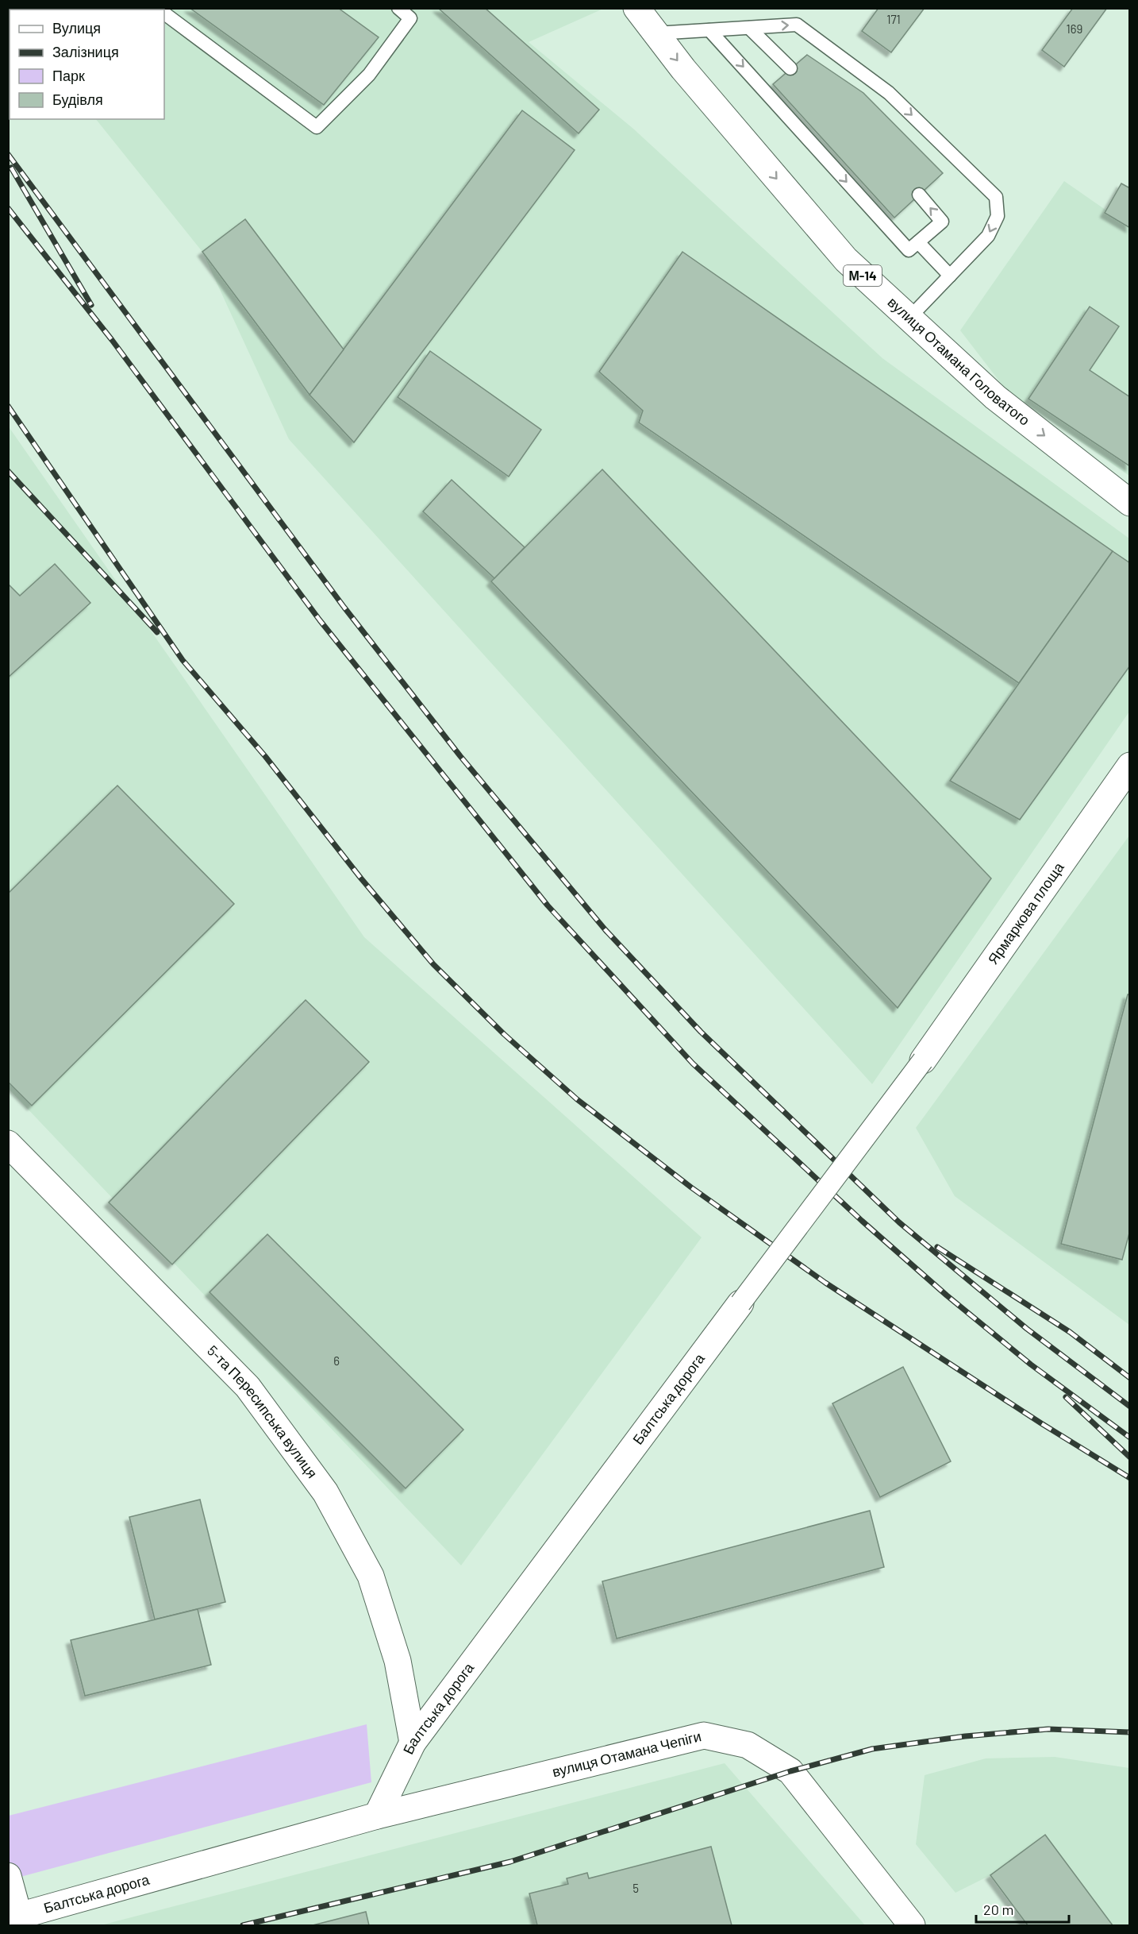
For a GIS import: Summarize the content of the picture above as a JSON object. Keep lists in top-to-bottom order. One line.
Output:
{"streets":{"street":["М-14","вулиця Отамана Головатого","Ярмаркова площа","Балтська дорога","5-та Пересипська вулиця","вулиця Отамана Чепіги"]},"crossings":[["Балтська дорога","5-та Пересипська вулиця"],["Балтська дорога","вулиця Отамана Чепіги"]],"one_way":["вулиця Отамана Головатого"],"house_numbers":["171","169","6","5"],"legend":["Вулиця","Залізниця","Парк","Будівля"],"scale_bar":"20 m"}
